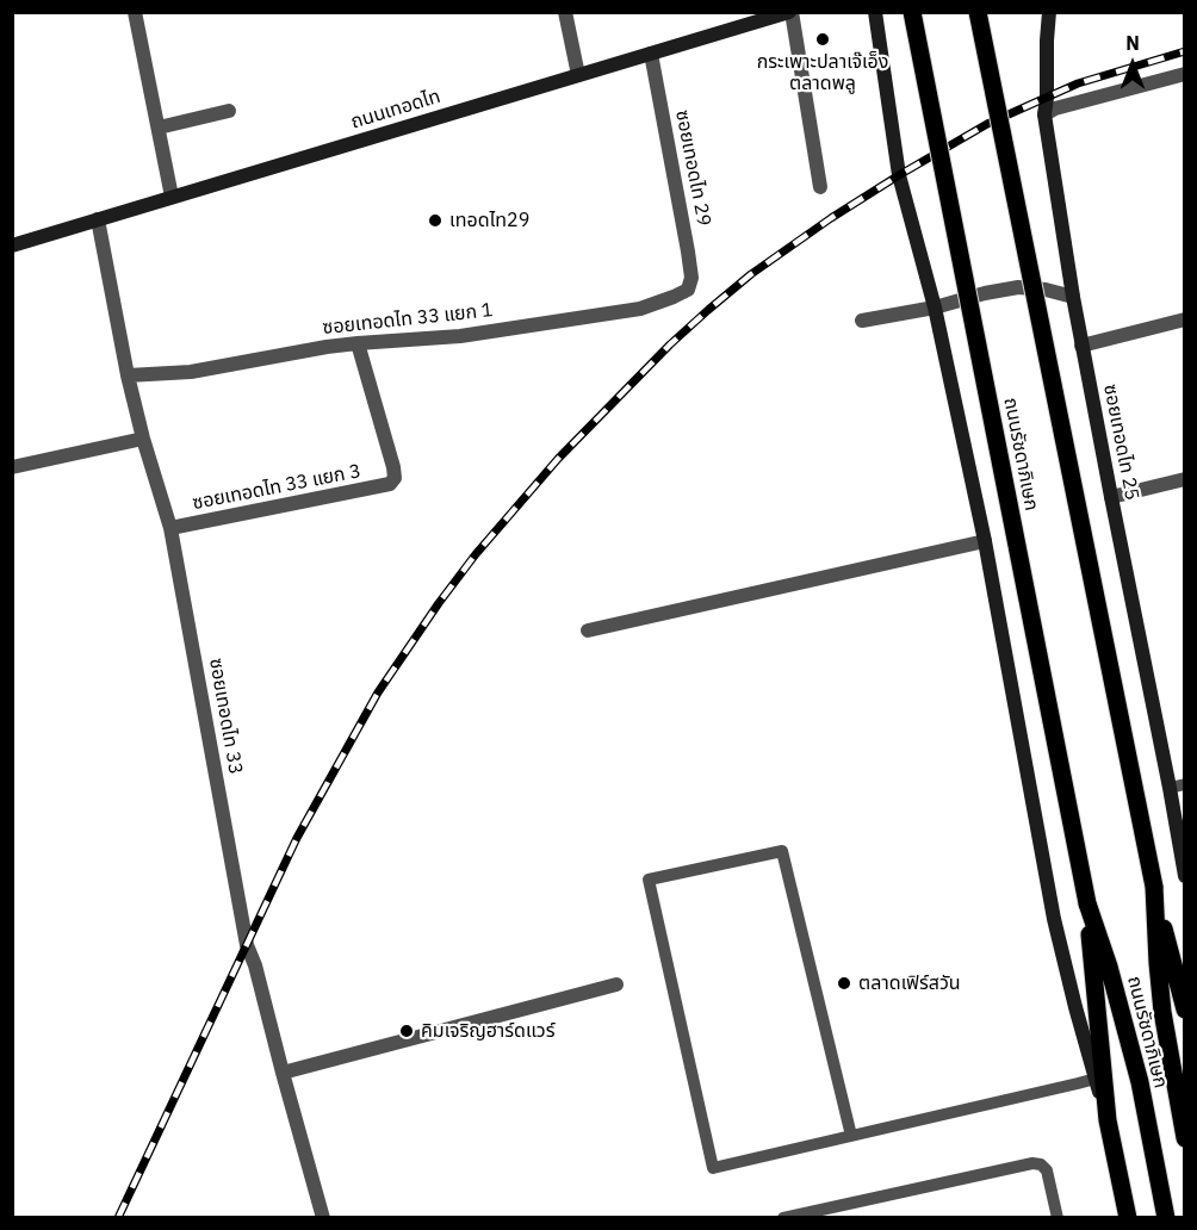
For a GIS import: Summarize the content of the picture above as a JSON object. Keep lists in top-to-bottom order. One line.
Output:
{"streets":{"main road":["ถนนเทอดไท","ซอยเทอดไท 25","ถนนรัชดาภิเษก"],"street":["ซอยเทอดไท 29","ซอยเทอดไท 33 แยก 1","ซอยเทอดไท 33 แยก 3","ซอยเทอดไท 33"]},"crossings":[["ถนนเทอดไท","ซอยเทอดไท 29"],["ถนนเทอดไท","ซอยเทอดไท 33"],["ซอยเทอดไท 29","ซอยเทอดไท 33 แยก 1"],["ซอยเทอดไท 33 แยก 1","ซอยเทอดไท 33 แยก 3"],["ซอยเทอดไท 33 แยก 1","ซอยเทอดไท 33"],["ซอยเทอดไท 33 แยก 3","ซอยเทอดไท 33"]],"places":["กระเพาะปลาเจ๊เอ็ง ตลาดพลู","เทอดไท29","ตลาดเฟิร์สวัน","คิมเจริญฮาร์ดแวร์"],"north":"top"}
